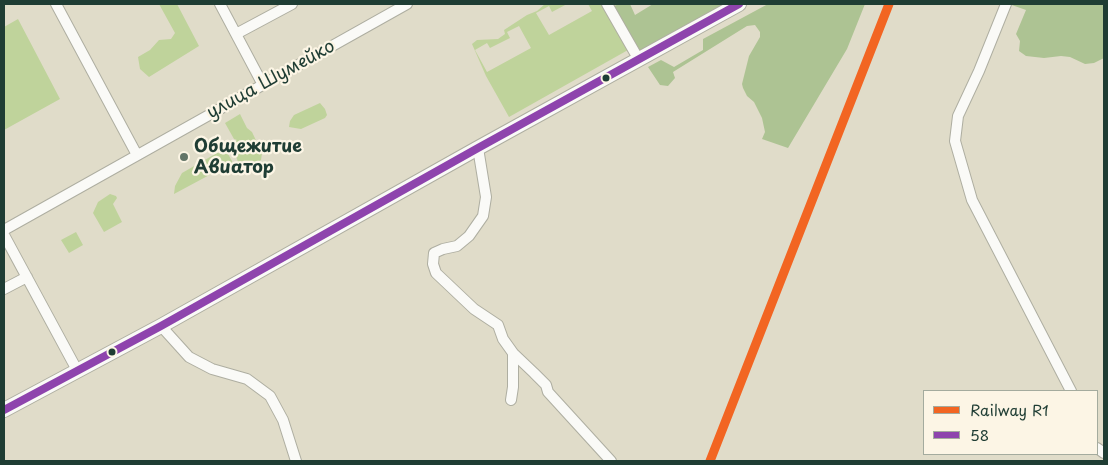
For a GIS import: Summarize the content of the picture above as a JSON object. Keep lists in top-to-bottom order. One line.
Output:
{"streets":{"street":["улица Шумейко"]},"places":["Общежитие Авиатор"],"lines":["rail line R1","transit line 58"],"legend":["Railway R1","58"]}
